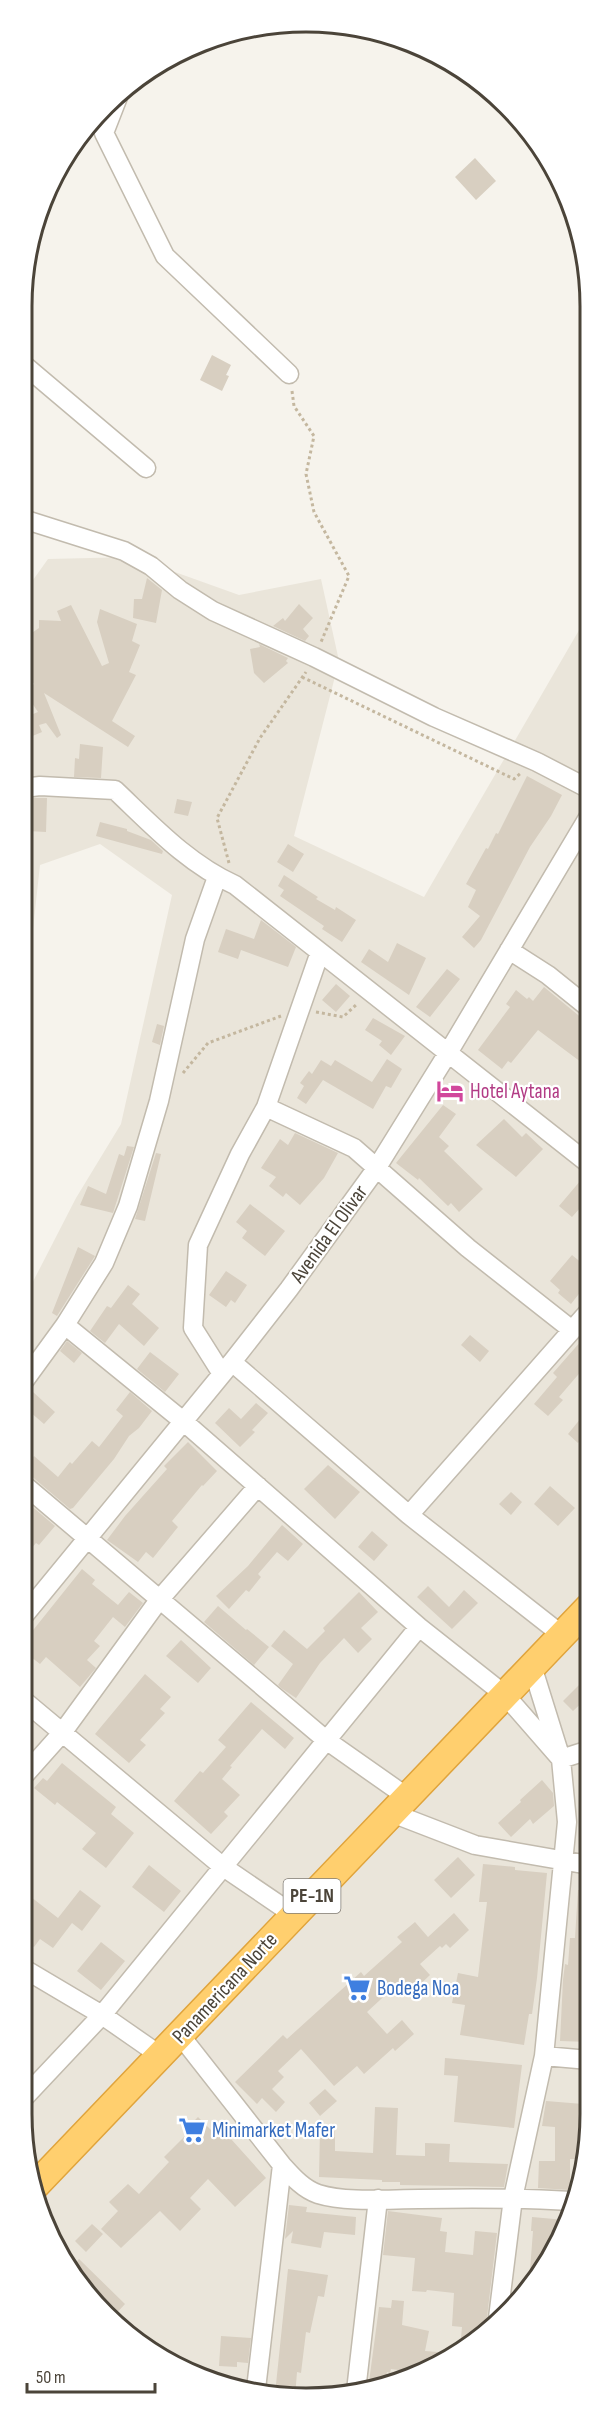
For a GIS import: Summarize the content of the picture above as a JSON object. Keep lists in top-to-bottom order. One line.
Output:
{"streets":{"highway":["PE-1N","Panamericana Norte"],"street":["Avenida El Olivar"]},"places":{"hotel":["Hotel Aytana"],"supermarket":["Bodega Noa","Minimarket Mafer"]},"scale_bar":"50 m"}
